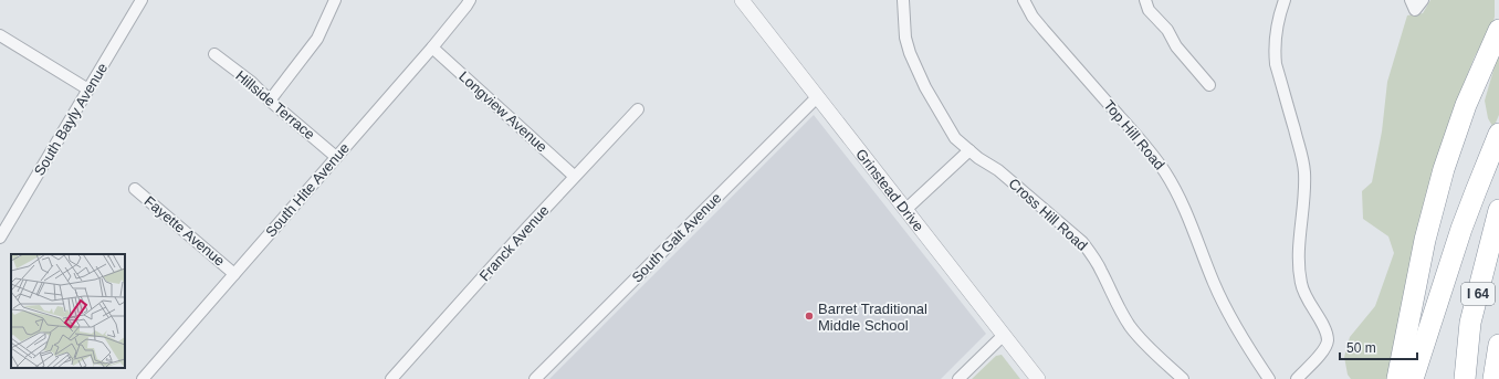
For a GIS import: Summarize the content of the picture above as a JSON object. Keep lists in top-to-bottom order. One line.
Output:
{"streets":{"highway":["I 64"],"street":["Hillside Terrace","Longview Avenue","South Bayly Avenue","Top Hill Road","Grinstead Drive","South Hite Avenue","Cross Hill Road","Fayette Avenue","South Galt Avenue","Franck Avenue"]},"crossings":[["Hillside Terrace","South Hite Avenue"],["Longview Avenue","South Hite Avenue"],["Longview Avenue","Franck Avenue"],["Grinstead Drive","South Galt Avenue"],["South Hite Avenue","Fayette Avenue"]],"places":["Barret Traditional Middle School"],"scale_bar":"50 m"}
